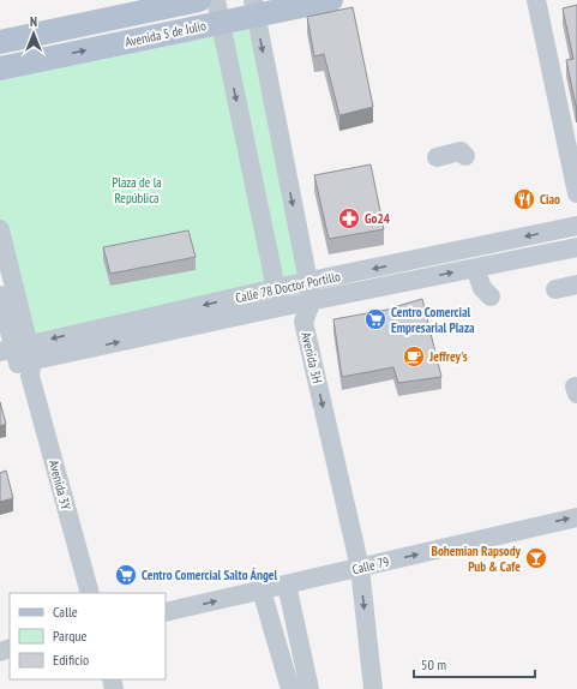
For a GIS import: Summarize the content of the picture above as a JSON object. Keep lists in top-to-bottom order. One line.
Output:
{"streets":{"main road":["Avenida 5 de Julio"],"street":["Calle 78 Doctor Portillo","Avenida 3H","Avenida 3Y","Calle 79"]},"crossings":[["Calle 78 Doctor Portillo","Avenida 3H"],["Calle 78 Doctor Portillo","Avenida 3Y"],["Avenida 3H","Calle 79"]],"one_way":["Calle 79"],"parks":["Plaza de la República"],"places":{"restaurant":["Ciao"],"pharmacy":["Go24"],"supermarket":["Centro Comercial Empresarial Plaza","Centro Comercial Salto Ángel"],"cafe":["Jeffrey's"],"bar":["Bohemian Rapsody Pub & Cafe"]},"legend":["Calle","Parque","Edificio"],"scale_bar":"50 m","north":"top"}
